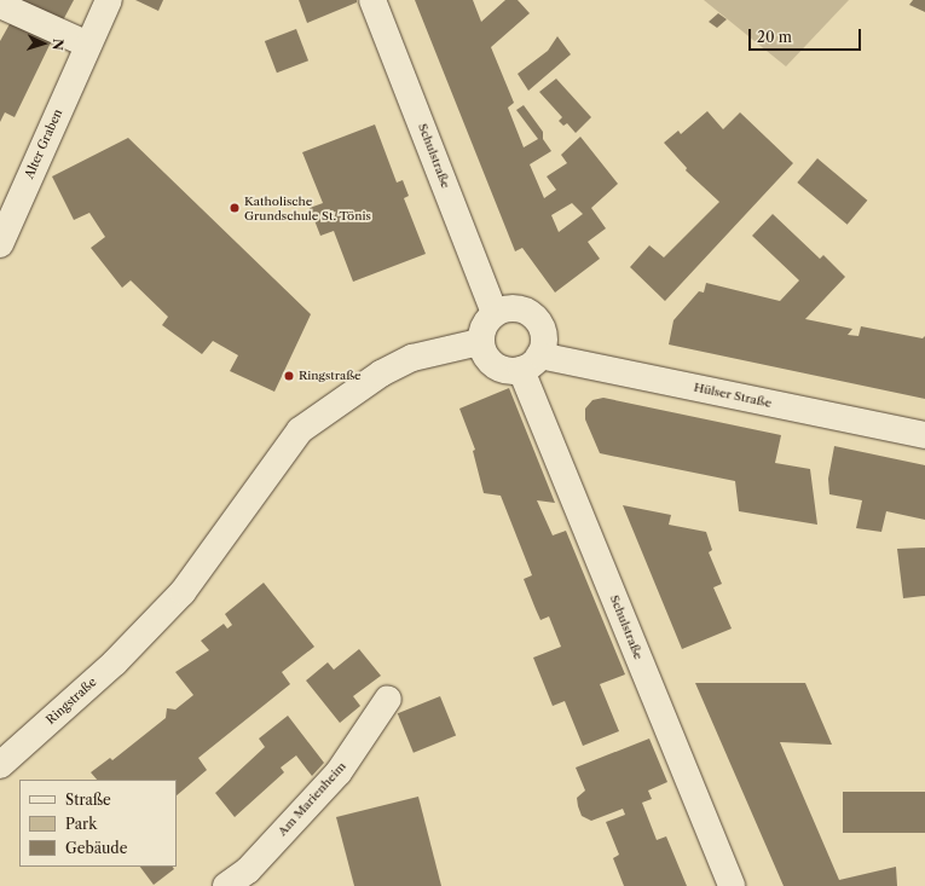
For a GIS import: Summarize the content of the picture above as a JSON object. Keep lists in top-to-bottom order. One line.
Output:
{"streets":{"street":["Alter Graben","Schulstraße","Hülser Straße","Ringstraße","Am Marienheim"]},"crossings":[["Schulstraße","Hülser Straße"],["Schulstraße","Ringstraße"],["Hülser Straße","Ringstraße"]],"places":["Katholische Grundschule St. Tönis","Ringstraße"],"legend":["Straße","Park","Gebäude"],"scale_bar":"20 m","north":"right"}
